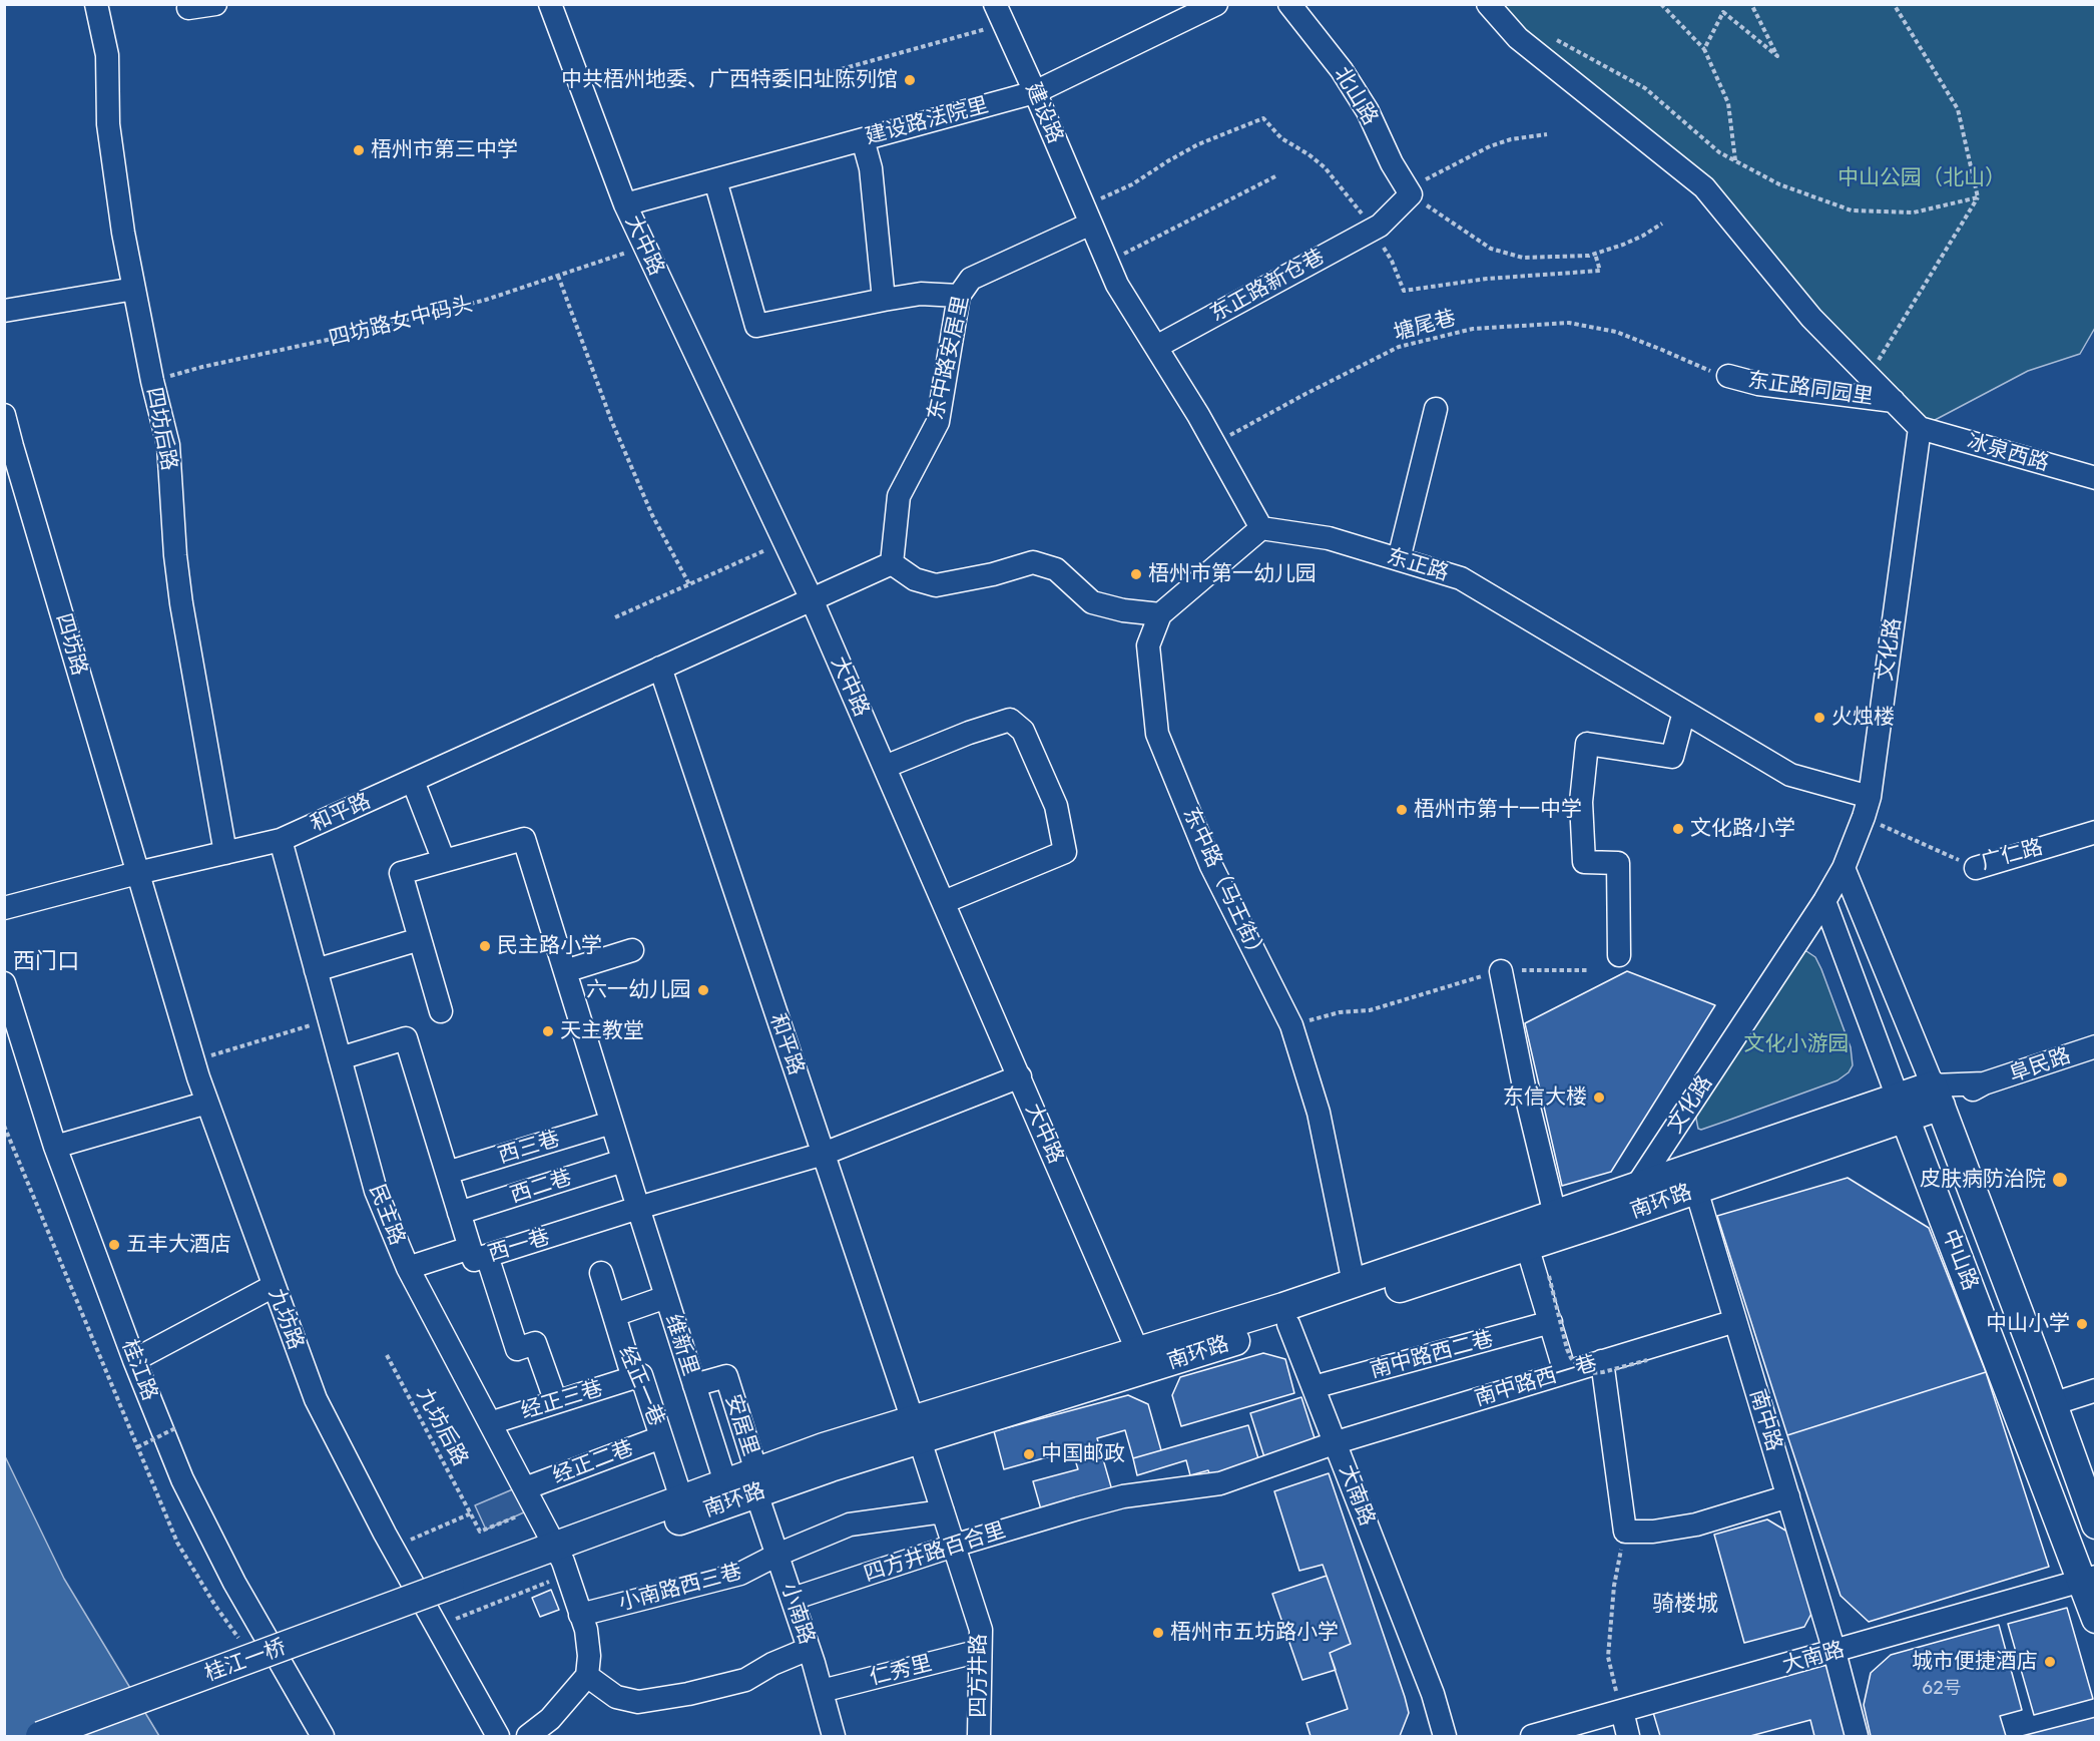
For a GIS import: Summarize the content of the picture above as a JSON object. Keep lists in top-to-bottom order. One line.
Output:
{"streets":{"main road":["南环路","中山路","桂江一桥"],"street":["北山路","建设路","建设路法院里","大中路","东正路新仓巷","东中路安居里","东正路同园里","四坊后路","冰泉西路","东正路","四坊路","文化路","和平路","广仁路","东中路（马王街）","阜民路","西三巷","西二巷","民主路","西一巷","九坊路","维新里","南中路西二巷","桂江路","南中路西一巷","经正一巷","经正三巷","南中路","安居里","经正二巷","大南路","四方井路百合里","小南路西三巷","小南路","仁秀里","四方井路"],"path":["四坊路女中码头","塘尾巷","九坊后路"]},"crossings":[["北山路","东正路新仓巷"],["建设路","建设路法院里"],["建设路","东中路安居里"],["建设路法院里","大中路"],["大中路","四坊路女中码头"],["大中路","和平路"],["大中路","南环路"],["大中路","西一巷"],["四坊路女中码头","四坊后路"],["塘尾巷","东正路同园里"],["东中路安居里","和平路"],["四坊后路","和平路"],["冰泉西路","文化路"],["东正路","文化路"],["东正路","广仁路"],["东正路","东中路（马王街）"],["四坊路","和平路"],["四坊路","九坊路"],["文化路","广仁路"],["文化路","南环路"],["文化路","中山路"],["和平路","南环路"],["和平路","民主路"],["和平路","西一巷"],["和平路","九坊路"],["和平路","四方井路"],["东中路（马王街）","南环路"],["阜民路","南环路"],["阜民路","中山路"],["西三巷","维新里"],["西二巷","维新里"],["南环路","民主路"],["南环路","中山路"],["南环路","维新里"],["南环路","经正一巷"],["南环路","南中路"],["南环路","安居里"],["南环路","大南路"],["南环路","小南路"],["南环路","桂江一桥"],["南环路","四方井路"],["民主路","西一巷"],["民主路","经正三巷"],["民主路","经正二巷"],["民主路","小南路西三巷"],["西一巷","维新里"],["中山路","大南路"],["维新里","安居里"],["南中路西二巷","大南路"],["南中路西一巷","南中路"],["南中路西一巷","大南路"],["南中路西一巷","四方井路百合里"],["经正一巷","经正三巷"],["经正一巷","经正二巷"],["南中路","大南路"],["安居里","小南路"],["四方井路百合里","小南路"],["四方井路百合里","四方井路"],["小南路西三巷","小南路"],["小南路","仁秀里"],["仁秀里","四方井路"]],"districts":["西门口","骑楼城"],"parks":["中山公园（北山）","文化小游园"],"places":["中共梧州地委、广西特委旧址陈列馆","梧州市第三中学","梧州市第一幼儿园","火烛楼","梧州市第十一中学","文化路小学","民主路小学","六一幼儿园","天主教堂","东信大楼","皮肤病防治院","五丰大酒店","中山小学","中国邮政","梧州市五坊路小学","城市便捷酒店"],"house_numbers":["62号"]}
